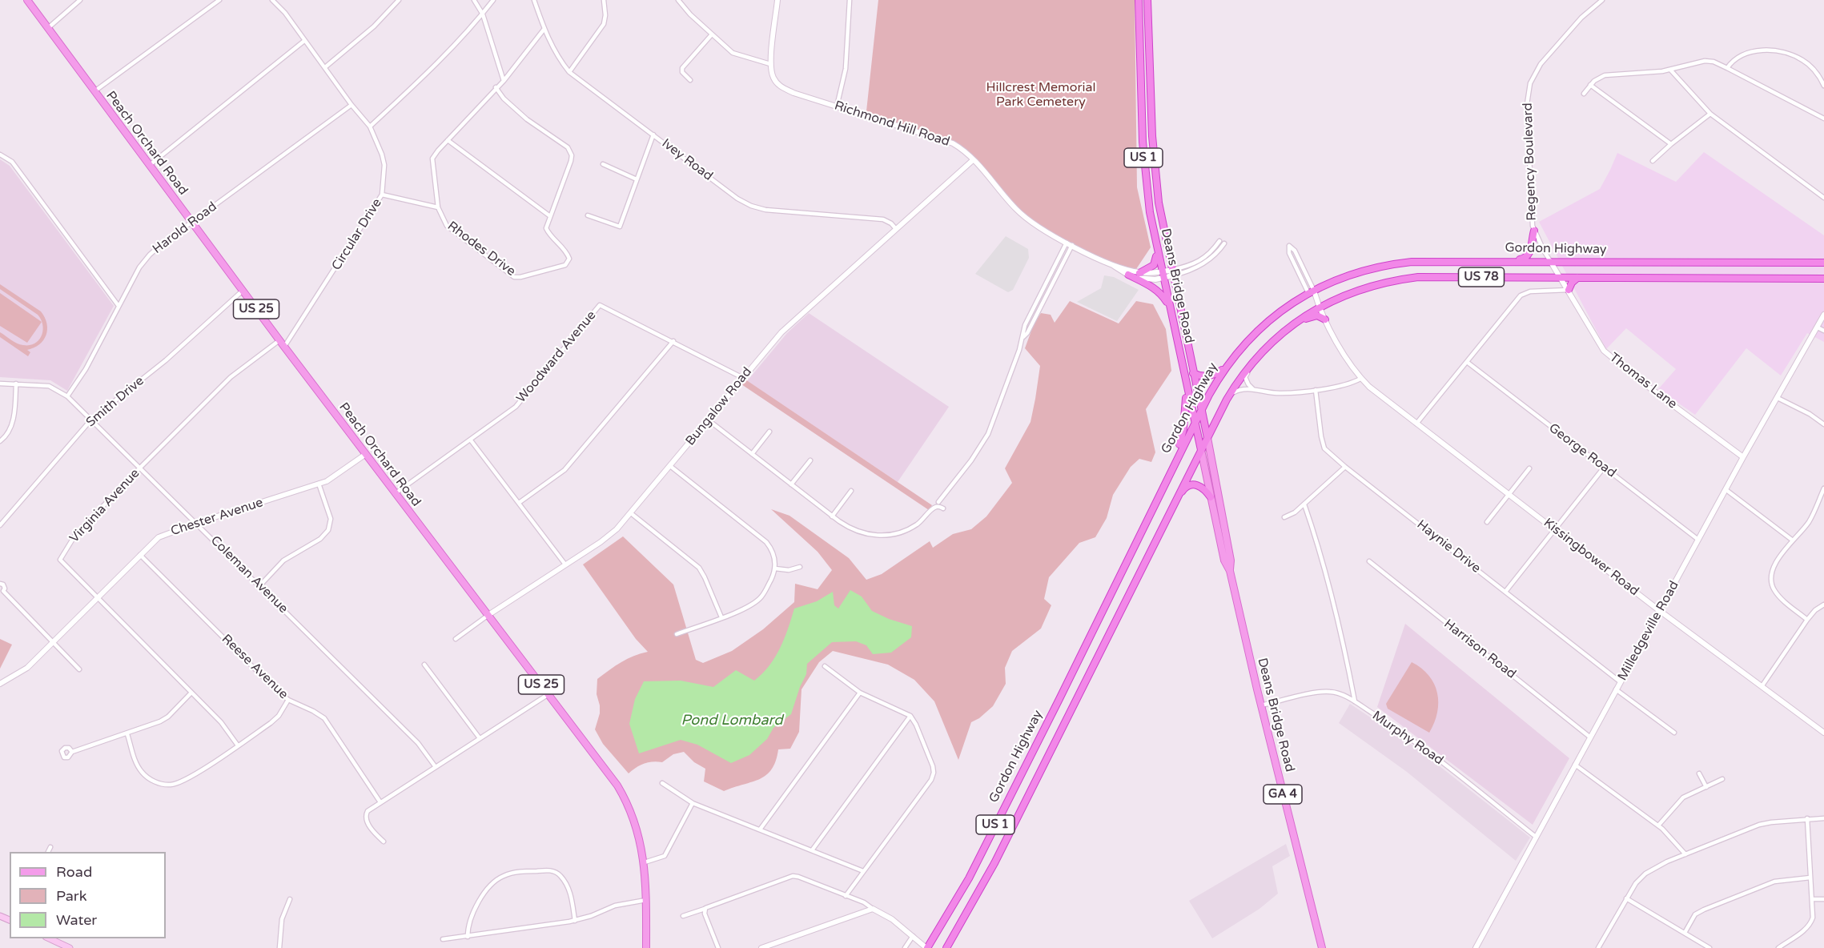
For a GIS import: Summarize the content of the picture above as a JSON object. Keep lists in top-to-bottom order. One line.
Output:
{"streets":{"highway":["US 1","Gordon Highway","US 78","Deans Bridge Road","GA 4"],"main road":["Peach Orchard Road","US 25"],"street":["Richmond Hill Road","Ivey Road","Regency Boulevard","Harold Road","Circular Drive","Rhodes Drive","Woodward Avenue","Thomas Lane","Smith Drive","Bungalow Road","George Road","Virginia Avenue","Chester Avenue","Haynie Drive","Kissingbower Road","Coleman Avenue","Milledgeville Road","Harrison Road","Reese Avenue","Murphy Road"]},"crossings":[["Richmond Hill Road","Deans Bridge Road"],["Richmond Hill Road","Bungalow Road"],["Peach Orchard Road","Harold Road"],["Peach Orchard Road","Circular Drive"],["Peach Orchard Road","Woodward Avenue"],["Peach Orchard Road","Smith Drive"],["Peach Orchard Road","Bungalow Road"],["Peach Orchard Road","Virginia Avenue"],["Peach Orchard Road","Chester Avenue"],["US 1","Gordon Highway"],["US 1","US 78"],["US 1","Deans Bridge Road"],["Ivey Road","Bungalow Road"],["Regency Boulevard","Gordon Highway"],["Regency Boulevard","Thomas Lane"],["Harold Road","Circular Drive"],["Harold Road","Coleman Avenue"],["Circular Drive","Rhodes Drive"],["Gordon Highway","Deans Bridge Road"],["Gordon Highway","Thomas Lane"],["Gordon Highway","Kissingbower Road"],["US 78","Deans Bridge Road"],["US 78","Thomas Lane"],["US 78","Kissingbower Road"],["Deans Bridge Road","Murphy Road"],["Thomas Lane","Milledgeville Road"],["Smith Drive","Coleman Avenue"],["George Road","Milledgeville Road"],["Virginia Avenue","Chester Avenue"],["Virginia Avenue","Coleman Avenue"],["Chester Avenue","Coleman Avenue"],["Chester Avenue","Reese Avenue"],["Haynie Drive","Milledgeville Road"],["Kissingbower Road","Milledgeville Road"],["Milledgeville Road","Harrison Road"],["Milledgeville Road","Murphy Road"]],"water":["Pond Lombard"],"parks":["Hillcrest Memorial Park Cemetery"],"legend":["Road","Park","Water"]}
